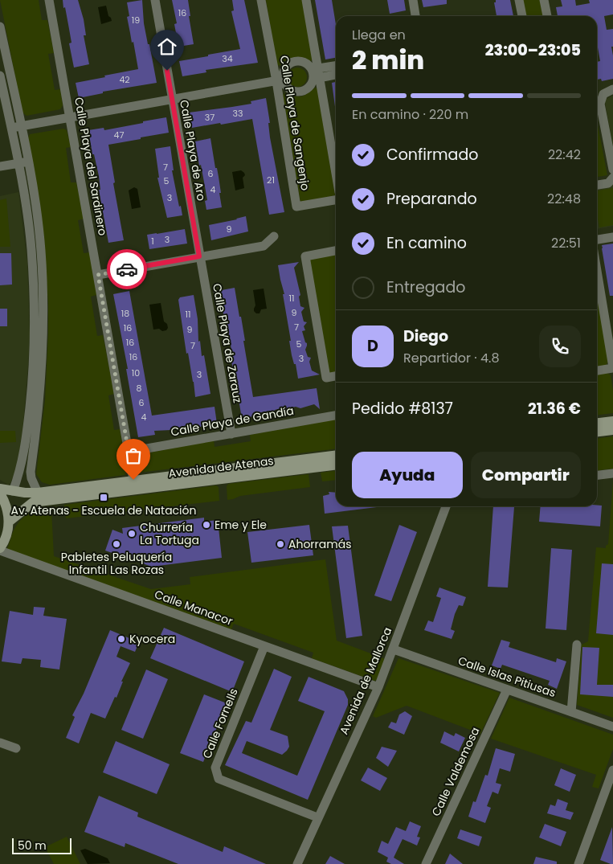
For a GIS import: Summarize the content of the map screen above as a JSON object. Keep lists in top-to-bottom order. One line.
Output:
{"streets":{"main road":["Avenida de Atenas"],"street":["Calle Playa de Sangenjo","Calle Playa de Aro","Calle Playa del Sardinero","Calle Playa de Zarauz","Calle Playa de Gandía","Calle Manacor","Calle Islas Pitiusas","Avenida de Mallorca","Calle Fornells","Calle Valdemosa"]},"crossings":[["Calle Playa de Aro","Calle Playa de Zarauz"],["Calle Playa del Sardinero","Calle Playa de Gandía"],["Calle Playa del Sardinero","Avenida de Atenas"],["Calle Playa de Zarauz","Calle Playa de Gandía"],["Calle Manacor","Avenida de Mallorca"],["Calle Manacor","Calle Fornells"],["Calle Islas Pitiusas","Avenida de Mallorca"],["Calle Islas Pitiusas","Calle Valdemosa"],["Avenida de Mallorca","Calle Fornells"]],"places":{"transit":["Av. Atenas - Escuela de Natación"],"other":["Eme y Ele","Churrería La Tortuga","Pabletes Peluquería Infantil Las Rozas","Ahorramás","Kyocera"]},"house_numbers":["16","19","34","42","33","37","47","7","6","21","5","4","3","9","3","1","11","9","18","11","7","16","9","16","5","7","16","3","10","3","8","6","4"],"scale_bar":"50 m","page":{"heading":["2 min","Llega en","23:00–23:05"],"panel":["Diego","Repartidor · 4.8","Pedido #8137","21.36 €"],"bar":"En camino · 220 m","list":[["Confirmado","22:42"],["Preparando","22:48"],["En camino","22:51"],"Entregado"],"round":"D","buttons":["Ayuda","Compartir"],"scale":"50 m"}}
